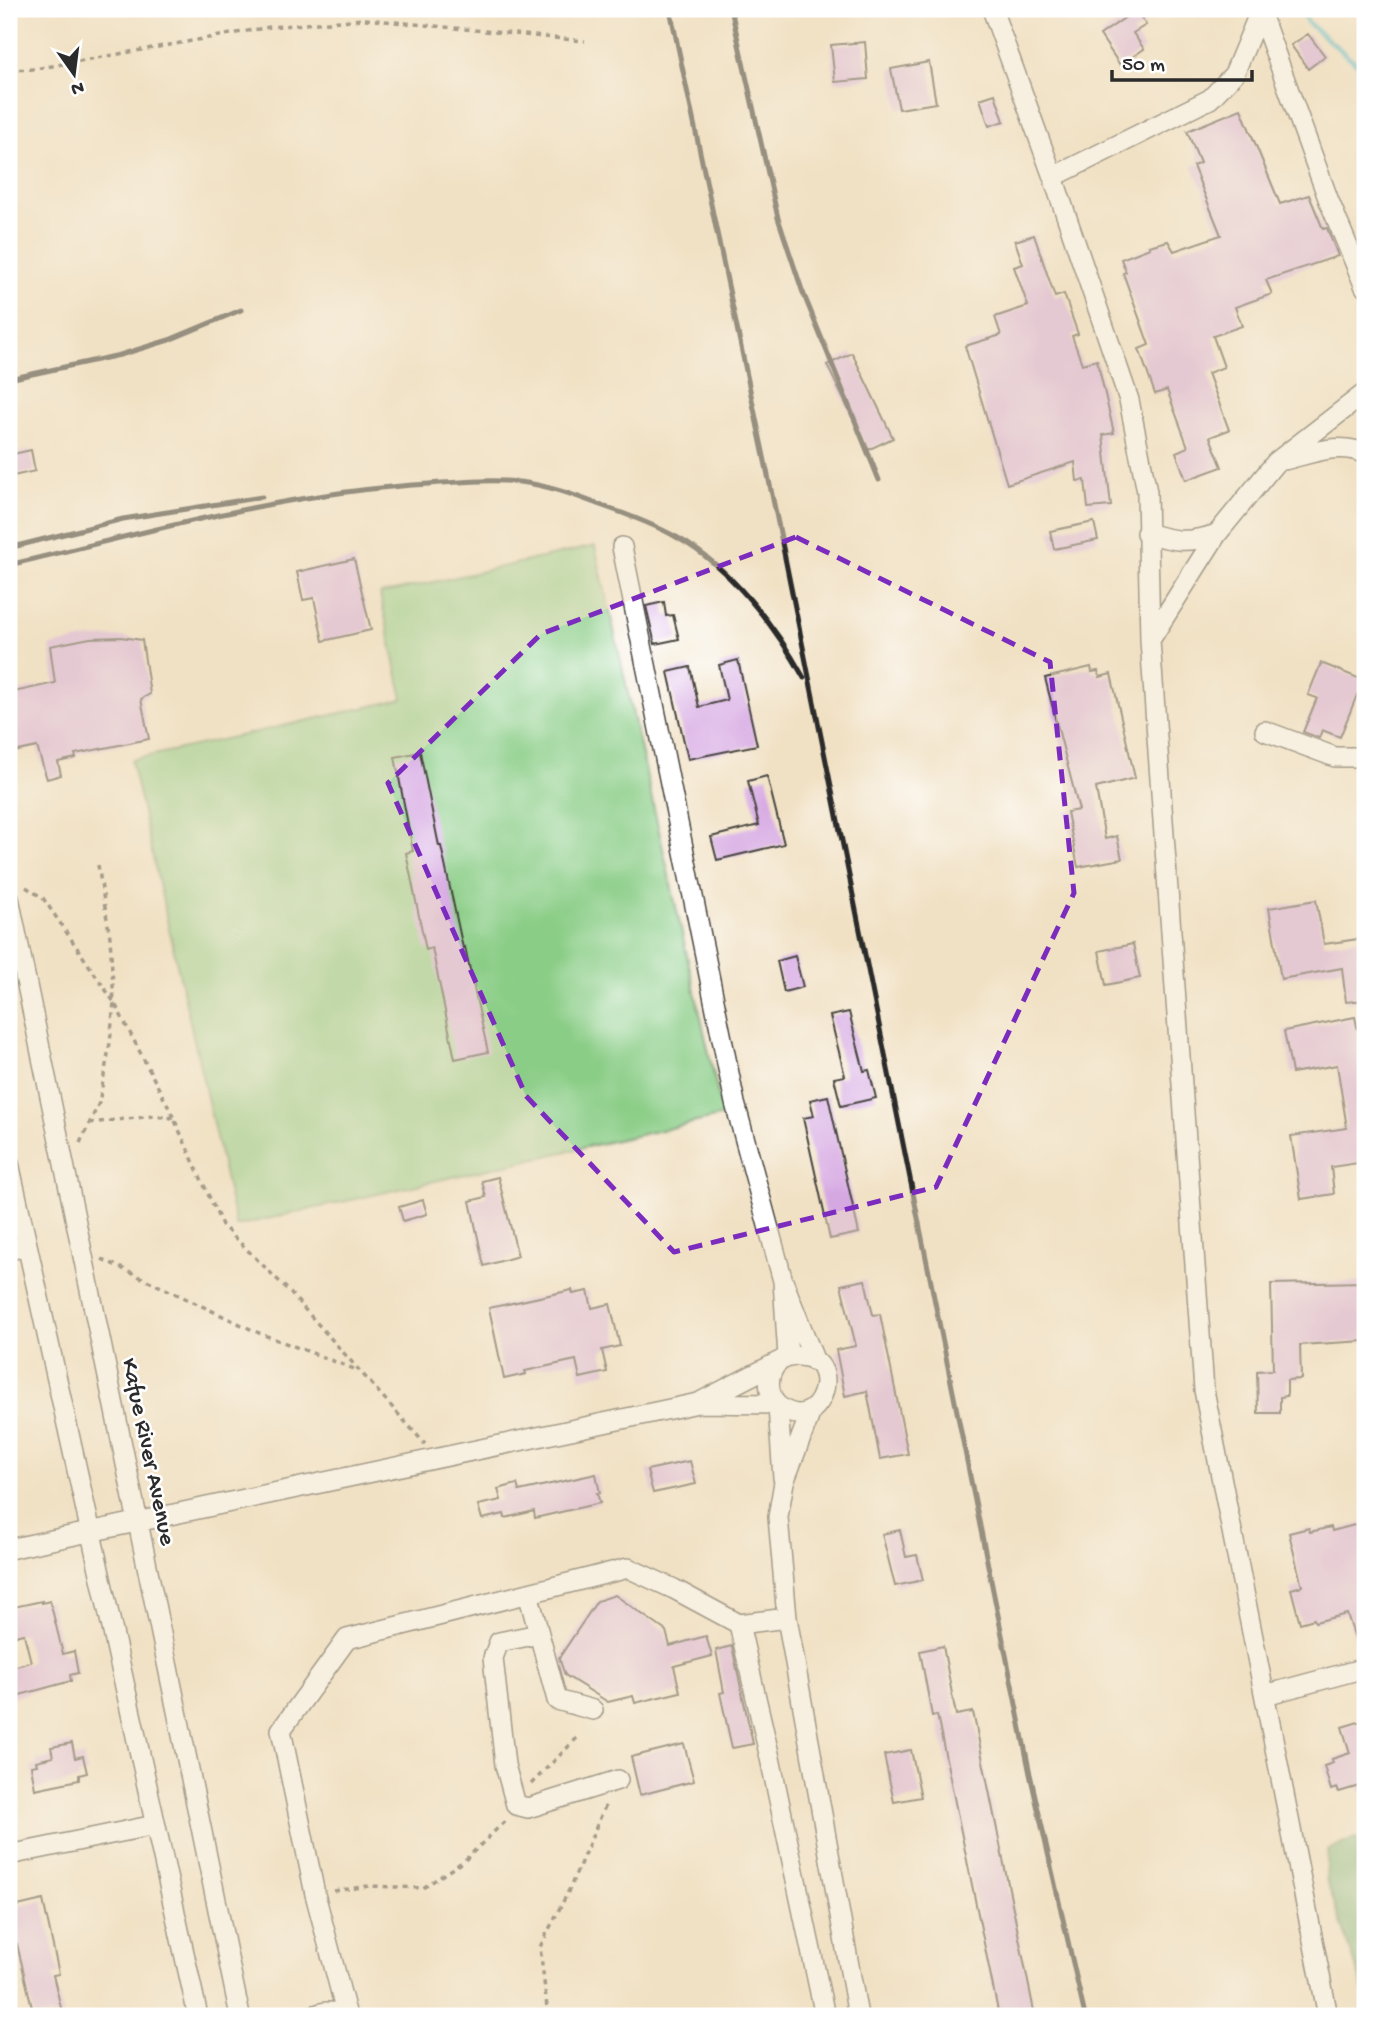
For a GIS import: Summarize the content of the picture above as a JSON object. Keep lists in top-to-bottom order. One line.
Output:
{"streets":{"street":["Kafue River Avenue"]},"scale_bar":"50 m","north":"bottom"}
